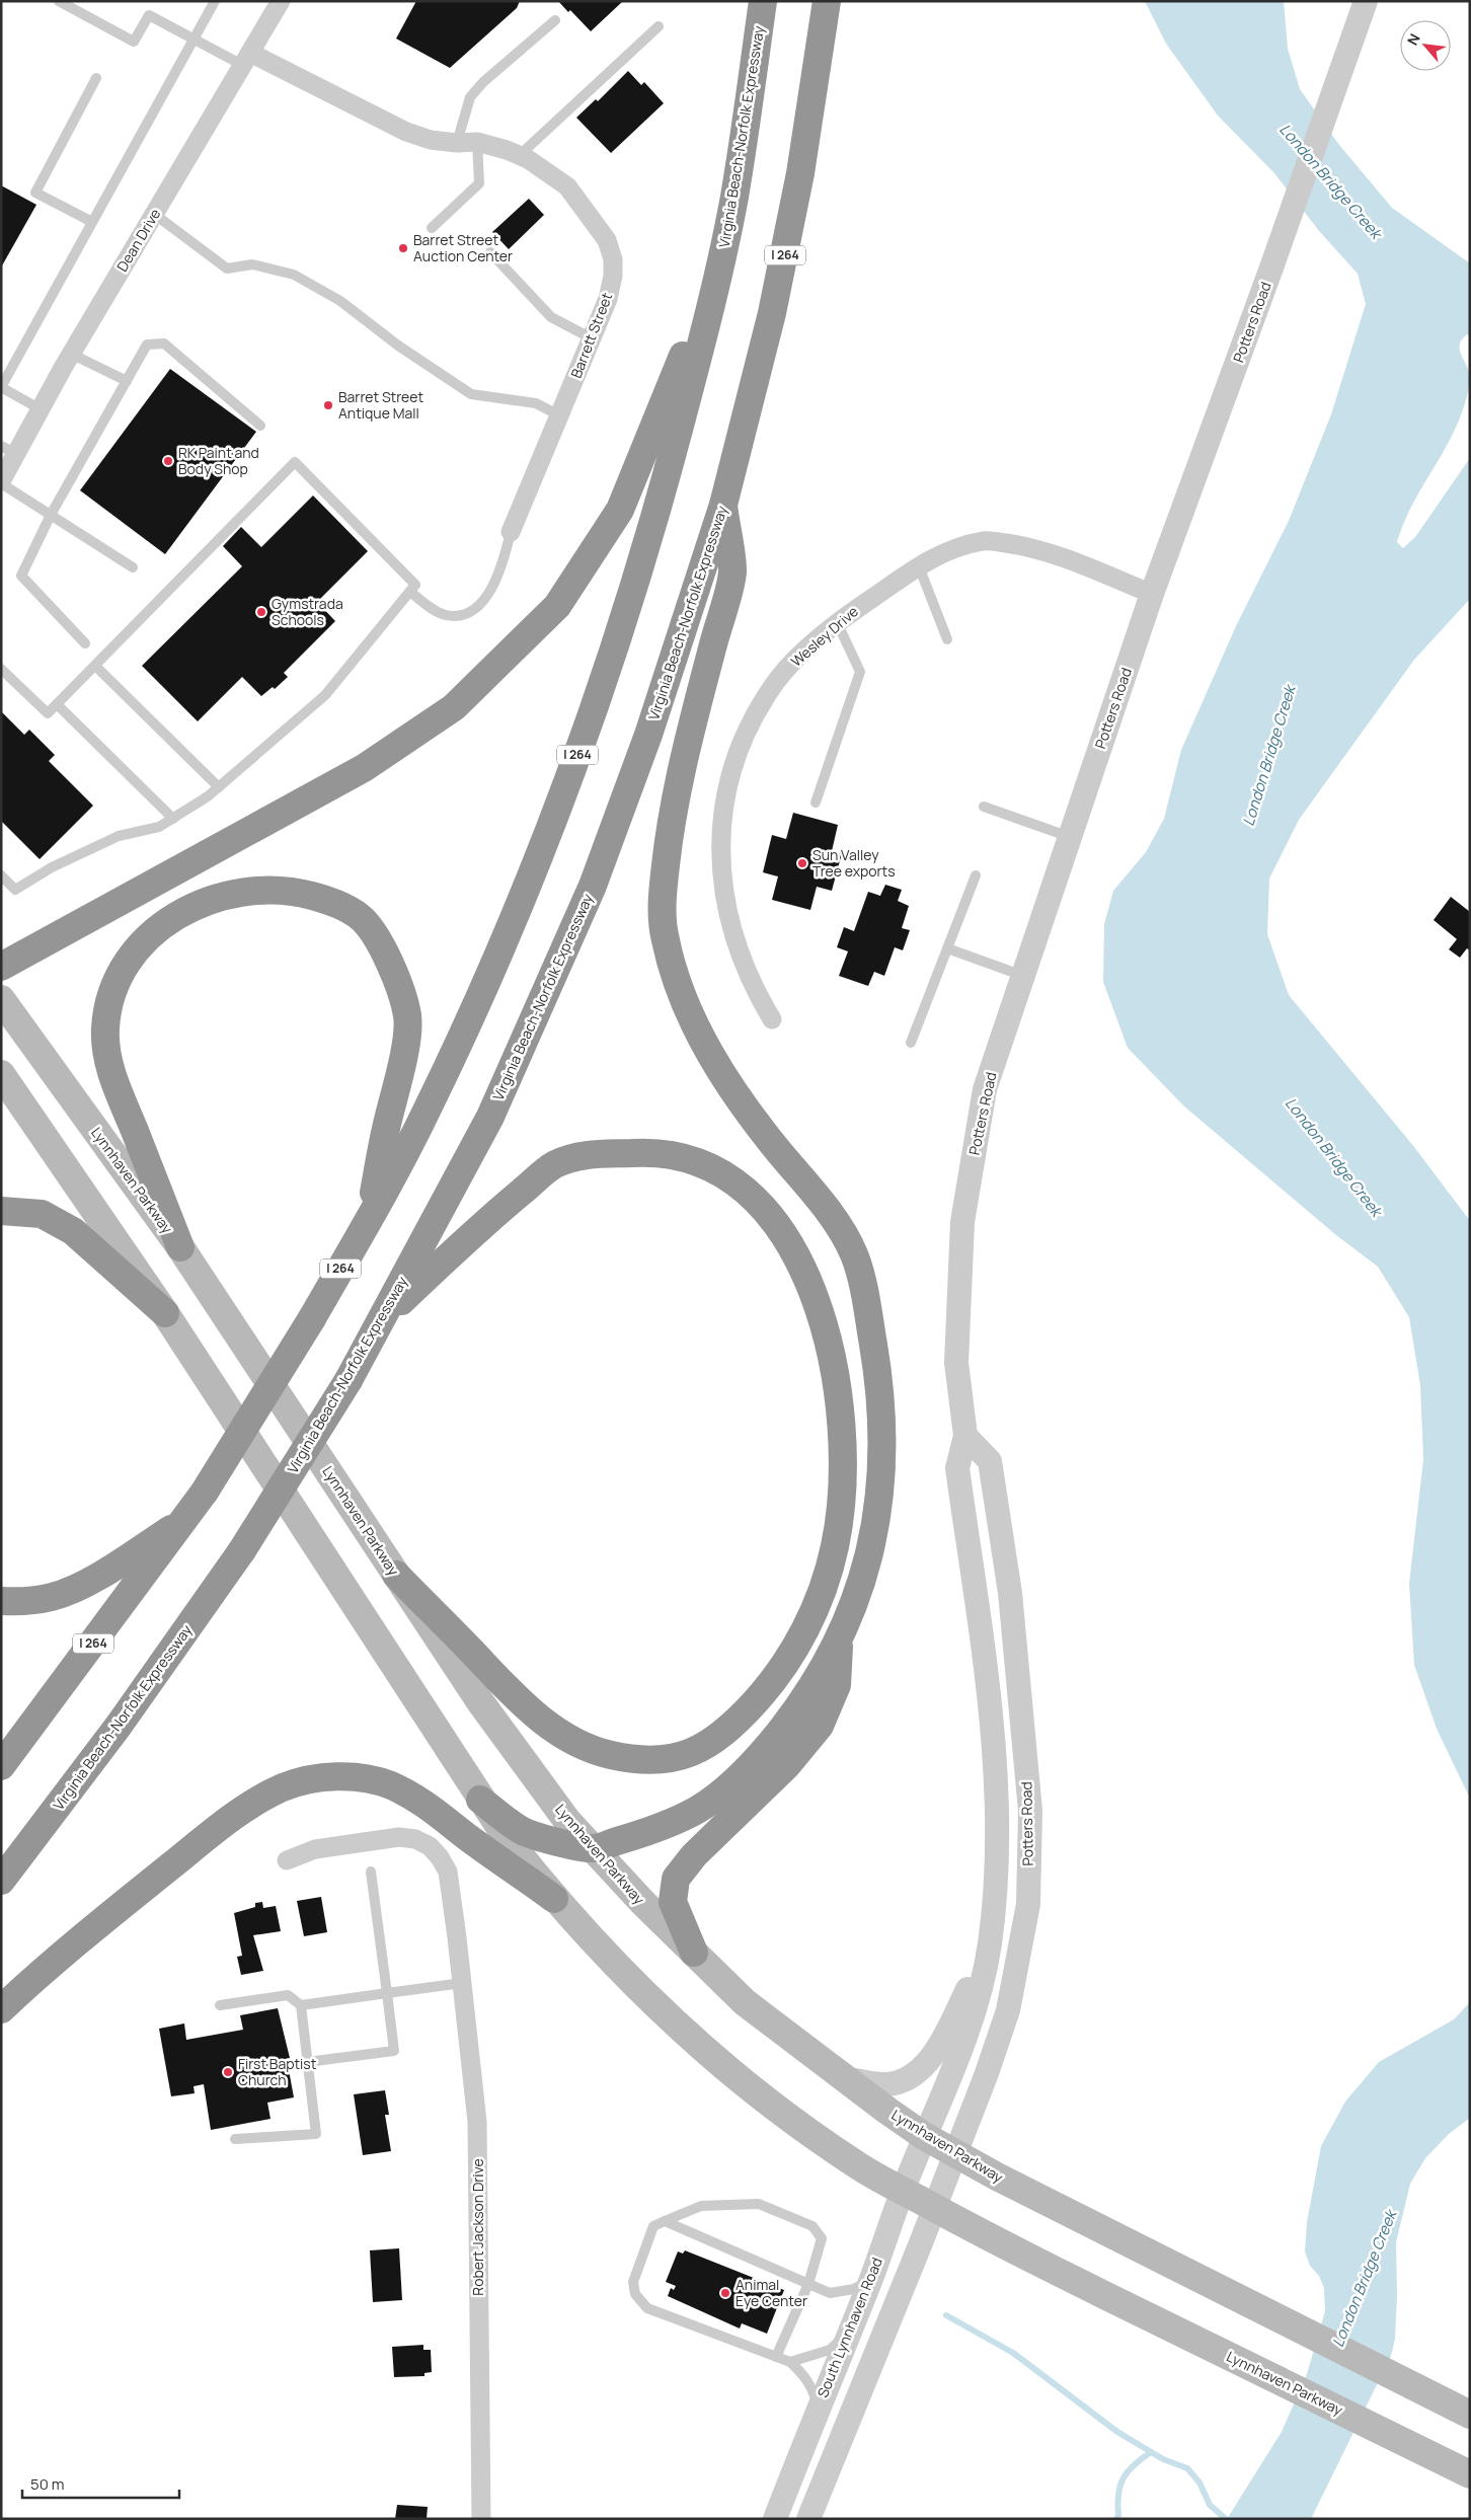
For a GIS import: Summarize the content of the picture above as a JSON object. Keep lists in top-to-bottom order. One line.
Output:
{"streets":{"highway":["Virginia Beach-Norfolk Expressway","I 264"],"main road":["Lynnhaven Parkway"],"street":["Dean Drive","Potters Road","Barrett Street","Wesley Drive","Robert Jackson Drive","South Lynnhaven Road"]},"crossings":[["Dean Drive","Barrett Street"],["Potters Road","Wesley Drive"],["Potters Road","Lynnhaven Parkway"],["Potters Road","South Lynnhaven Road"],["Lynnhaven Parkway","South Lynnhaven Road"]],"water":["London Bridge Creek"],"places":["Barret Street Auction Center","Barret Street Antique Mall","RK Paint and Body Shop","Gymstrada Schools","Sun Valley Tree exports","First Baptist Church","Animal Eye Center"],"scale_bar":"50 m","north":"top left"}
